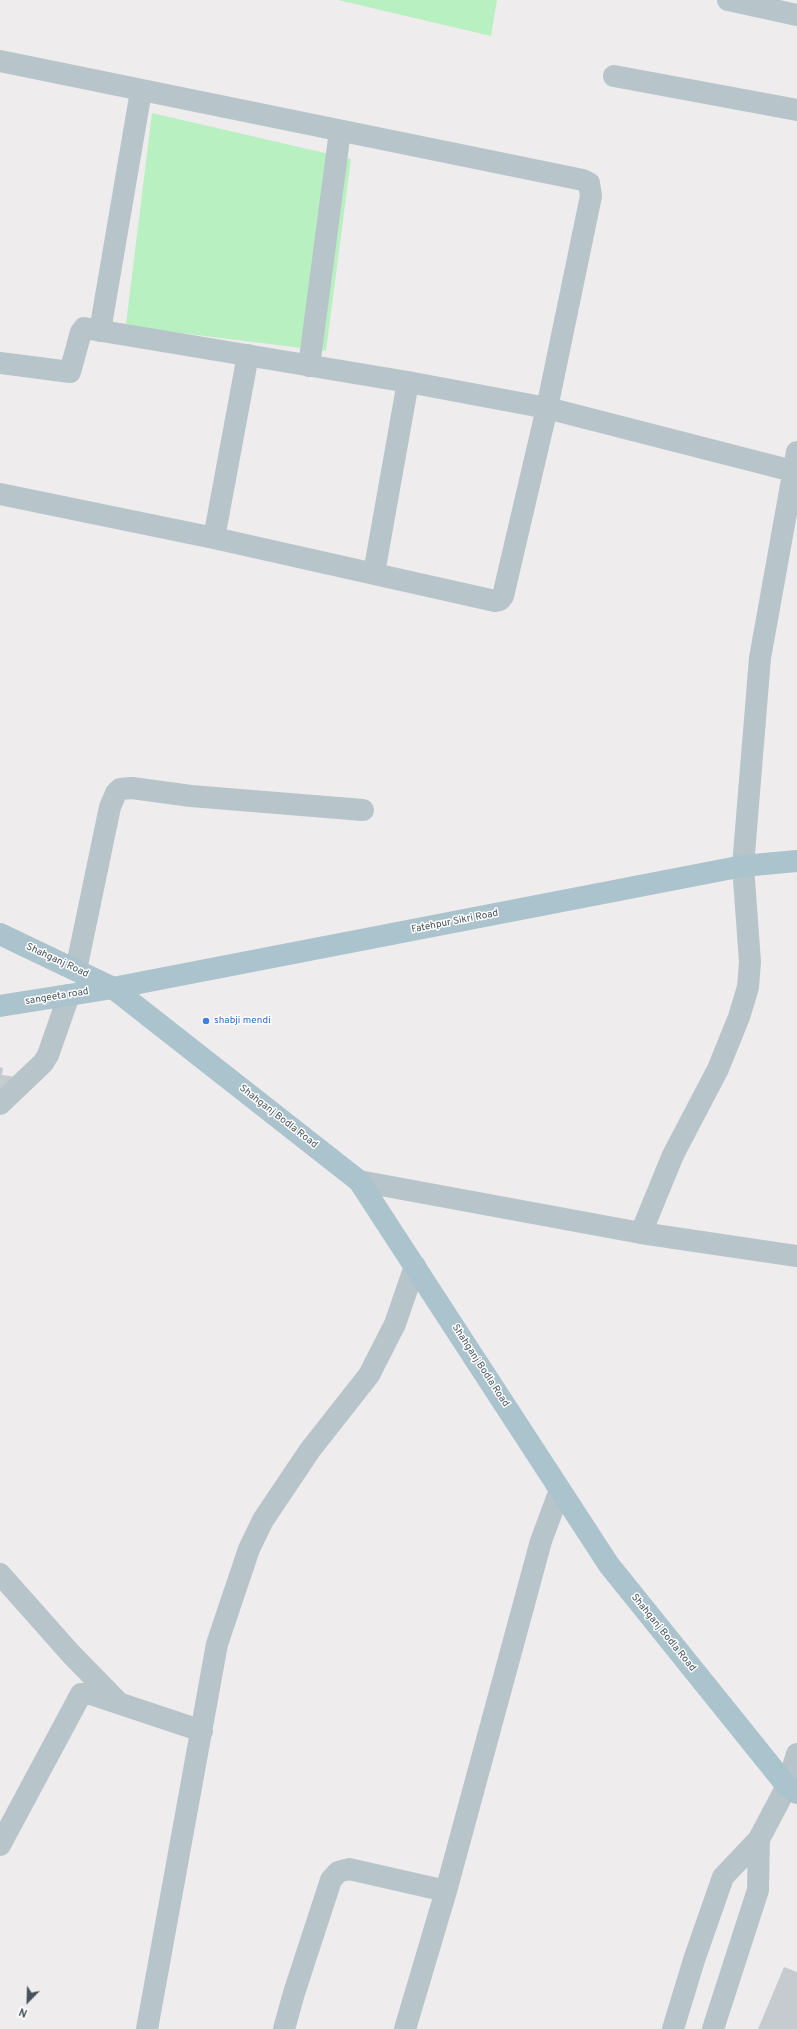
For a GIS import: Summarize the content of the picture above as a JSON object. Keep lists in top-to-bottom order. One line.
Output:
{"streets":{"main road":["Fatehpur Sikri Road","Shahganj Road","sangeeta road","Shahganj Bodla Road"]},"crossings":[["Fatehpur Sikri Road","Shahganj Road"],["Fatehpur Sikri Road","sangeeta road"],["Fatehpur Sikri Road","Shahganj Bodla Road"],["Shahganj Road","sangeeta road"],["Shahganj Road","Shahganj Bodla Road"],["sangeeta road","Shahganj Bodla Road"]],"places":["shabji mendi"],"north":"bottom left"}
